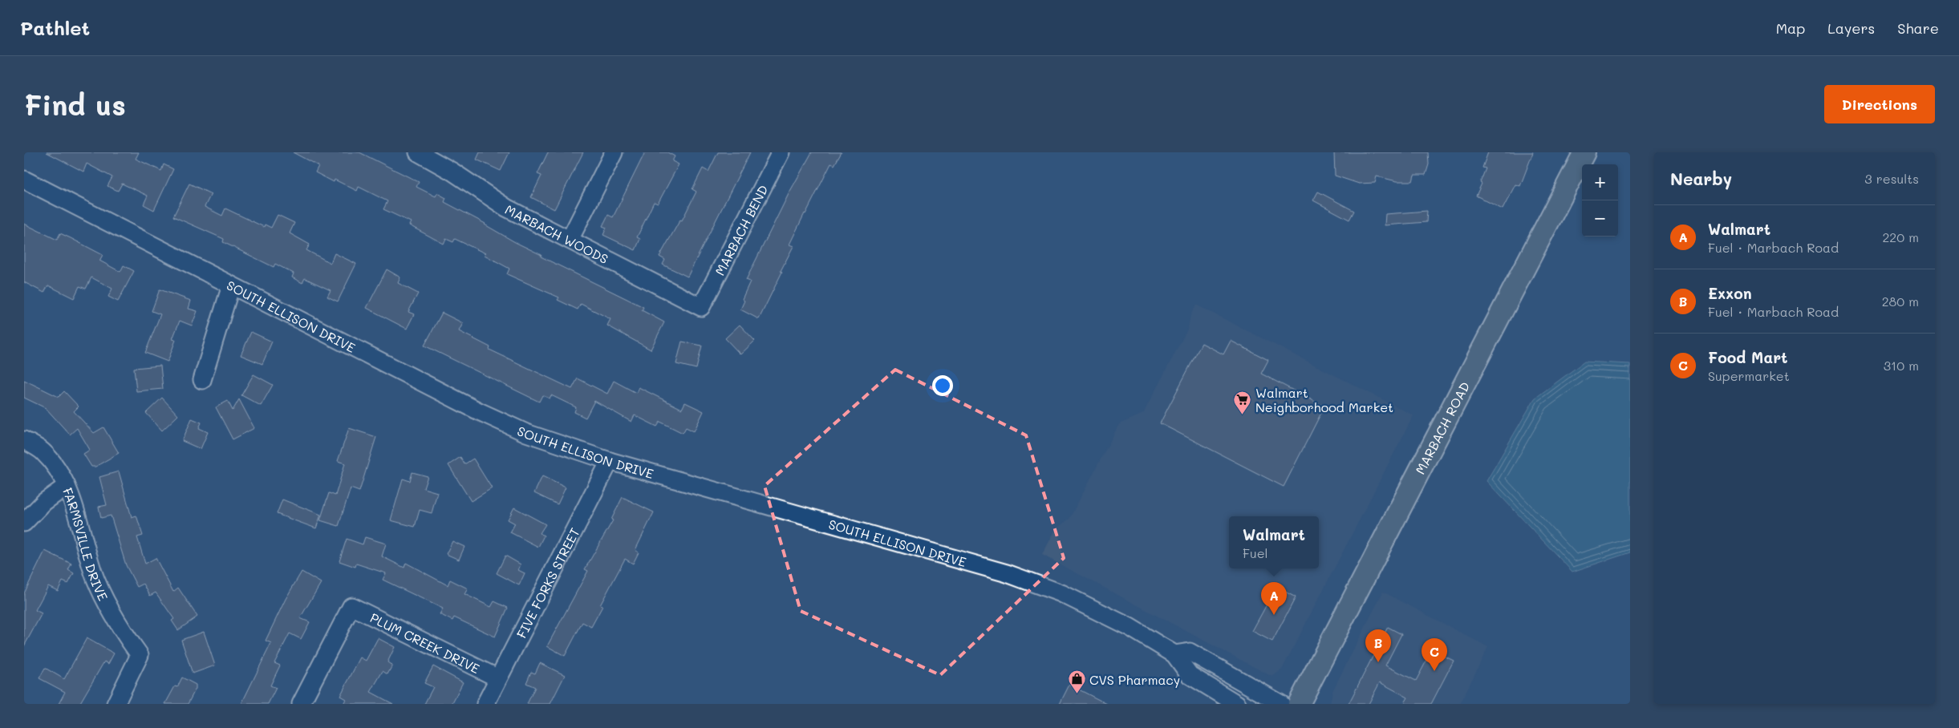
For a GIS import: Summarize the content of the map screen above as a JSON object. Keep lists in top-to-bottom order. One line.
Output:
{"streets":{"main road":["MARBACH ROAD"],"street":["MARBACH BEND","MARBACH WOODS","SOUTH ELLISON DRIVE","FARMSVILLE DRIVE","FIVE FORKS STREET","PLUM CREEK DRIVE"]},"crossings":[["MARBACH BEND","MARBACH WOODS"],["SOUTH ELLISON DRIVE","FIVE FORKS STREET"],["FIVE FORKS STREET","PLUM CREEK DRIVE"]],"places":{"supermarket":["Walmart Neighborhood Market"],"shop":["CVS Pharmacy"]},"page":{"header":"Pathlet","nav":["Map","Layers","Share"],"buttons":"Directions","title":"Find us","heading":["Nearby","3 results"],"map_buttons":["+","−"],"list":[{"mark":"A","name":"Walmart","note":"Fuel · Marbach Road","value":"220 m"},{"mark":"B","name":"Exxon","note":"Fuel · Marbach Road","value":"280 m"},{"mark":"C","name":"Food Mart","note":"Supermarket","value":"310 m"}],"popup":["Walmart","Fuel"],"pins":["A","B","C"]}}
